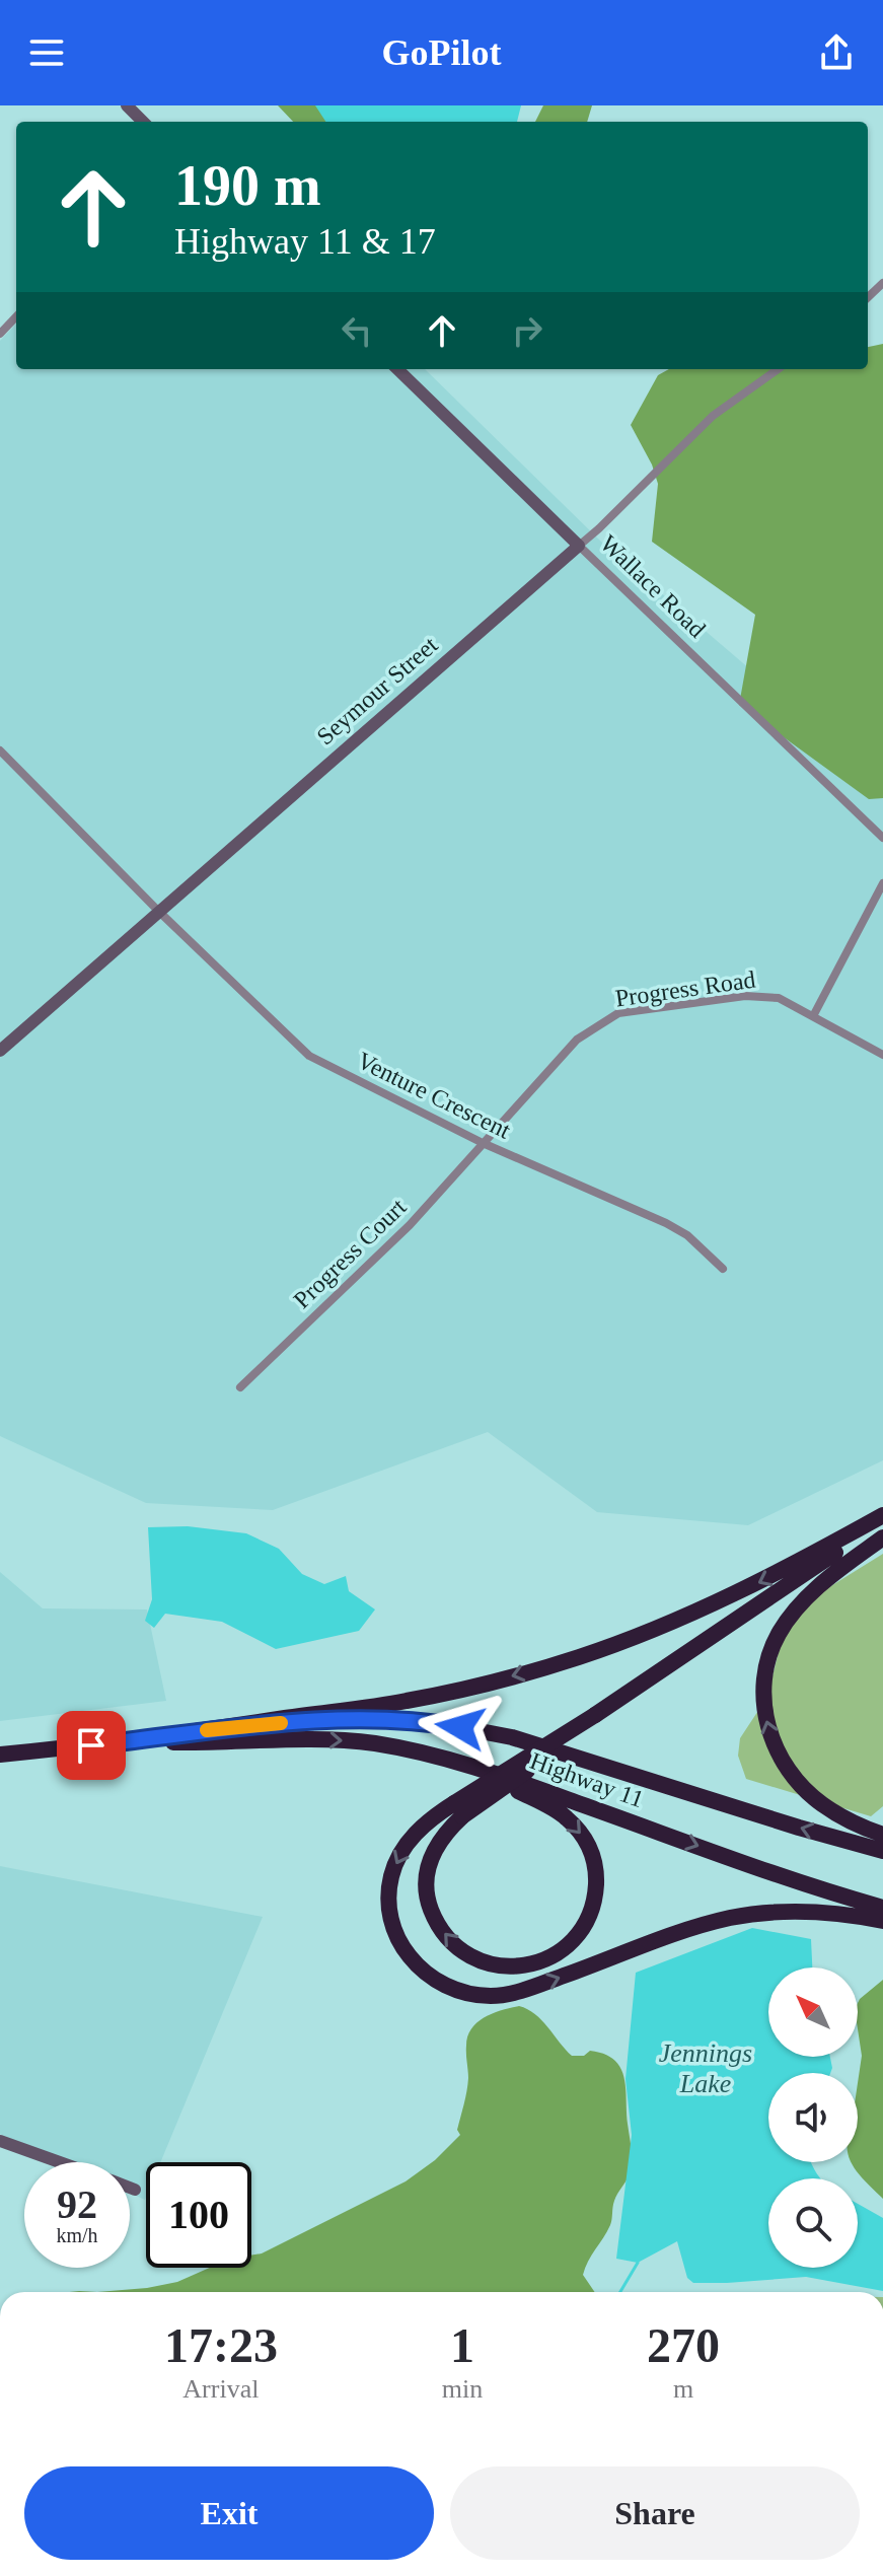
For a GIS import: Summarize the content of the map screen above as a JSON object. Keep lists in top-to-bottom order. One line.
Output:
{"streets":{"highway":["Highway 11"],"street":["Wallace Road","Seymour Street","Progress Road","Venture Crescent","Progress Court"]},"crossings":[["Wallace Road","Seymour Street"],["Seymour Street","Venture Crescent"],["Progress Road","Venture Crescent"],["Progress Road","Progress Court"],["Venture Crescent","Progress Court"]],"water":["Jennings Lake"],"north":"top left","page":{"header":"GoPilot","turn":["190 m","Highway 11 & 17"],"speed":"92 km/h","limit":"100","eta":["17:23","Arrival","1","min","270","m"],"buttons":["Exit","Share"]}}
